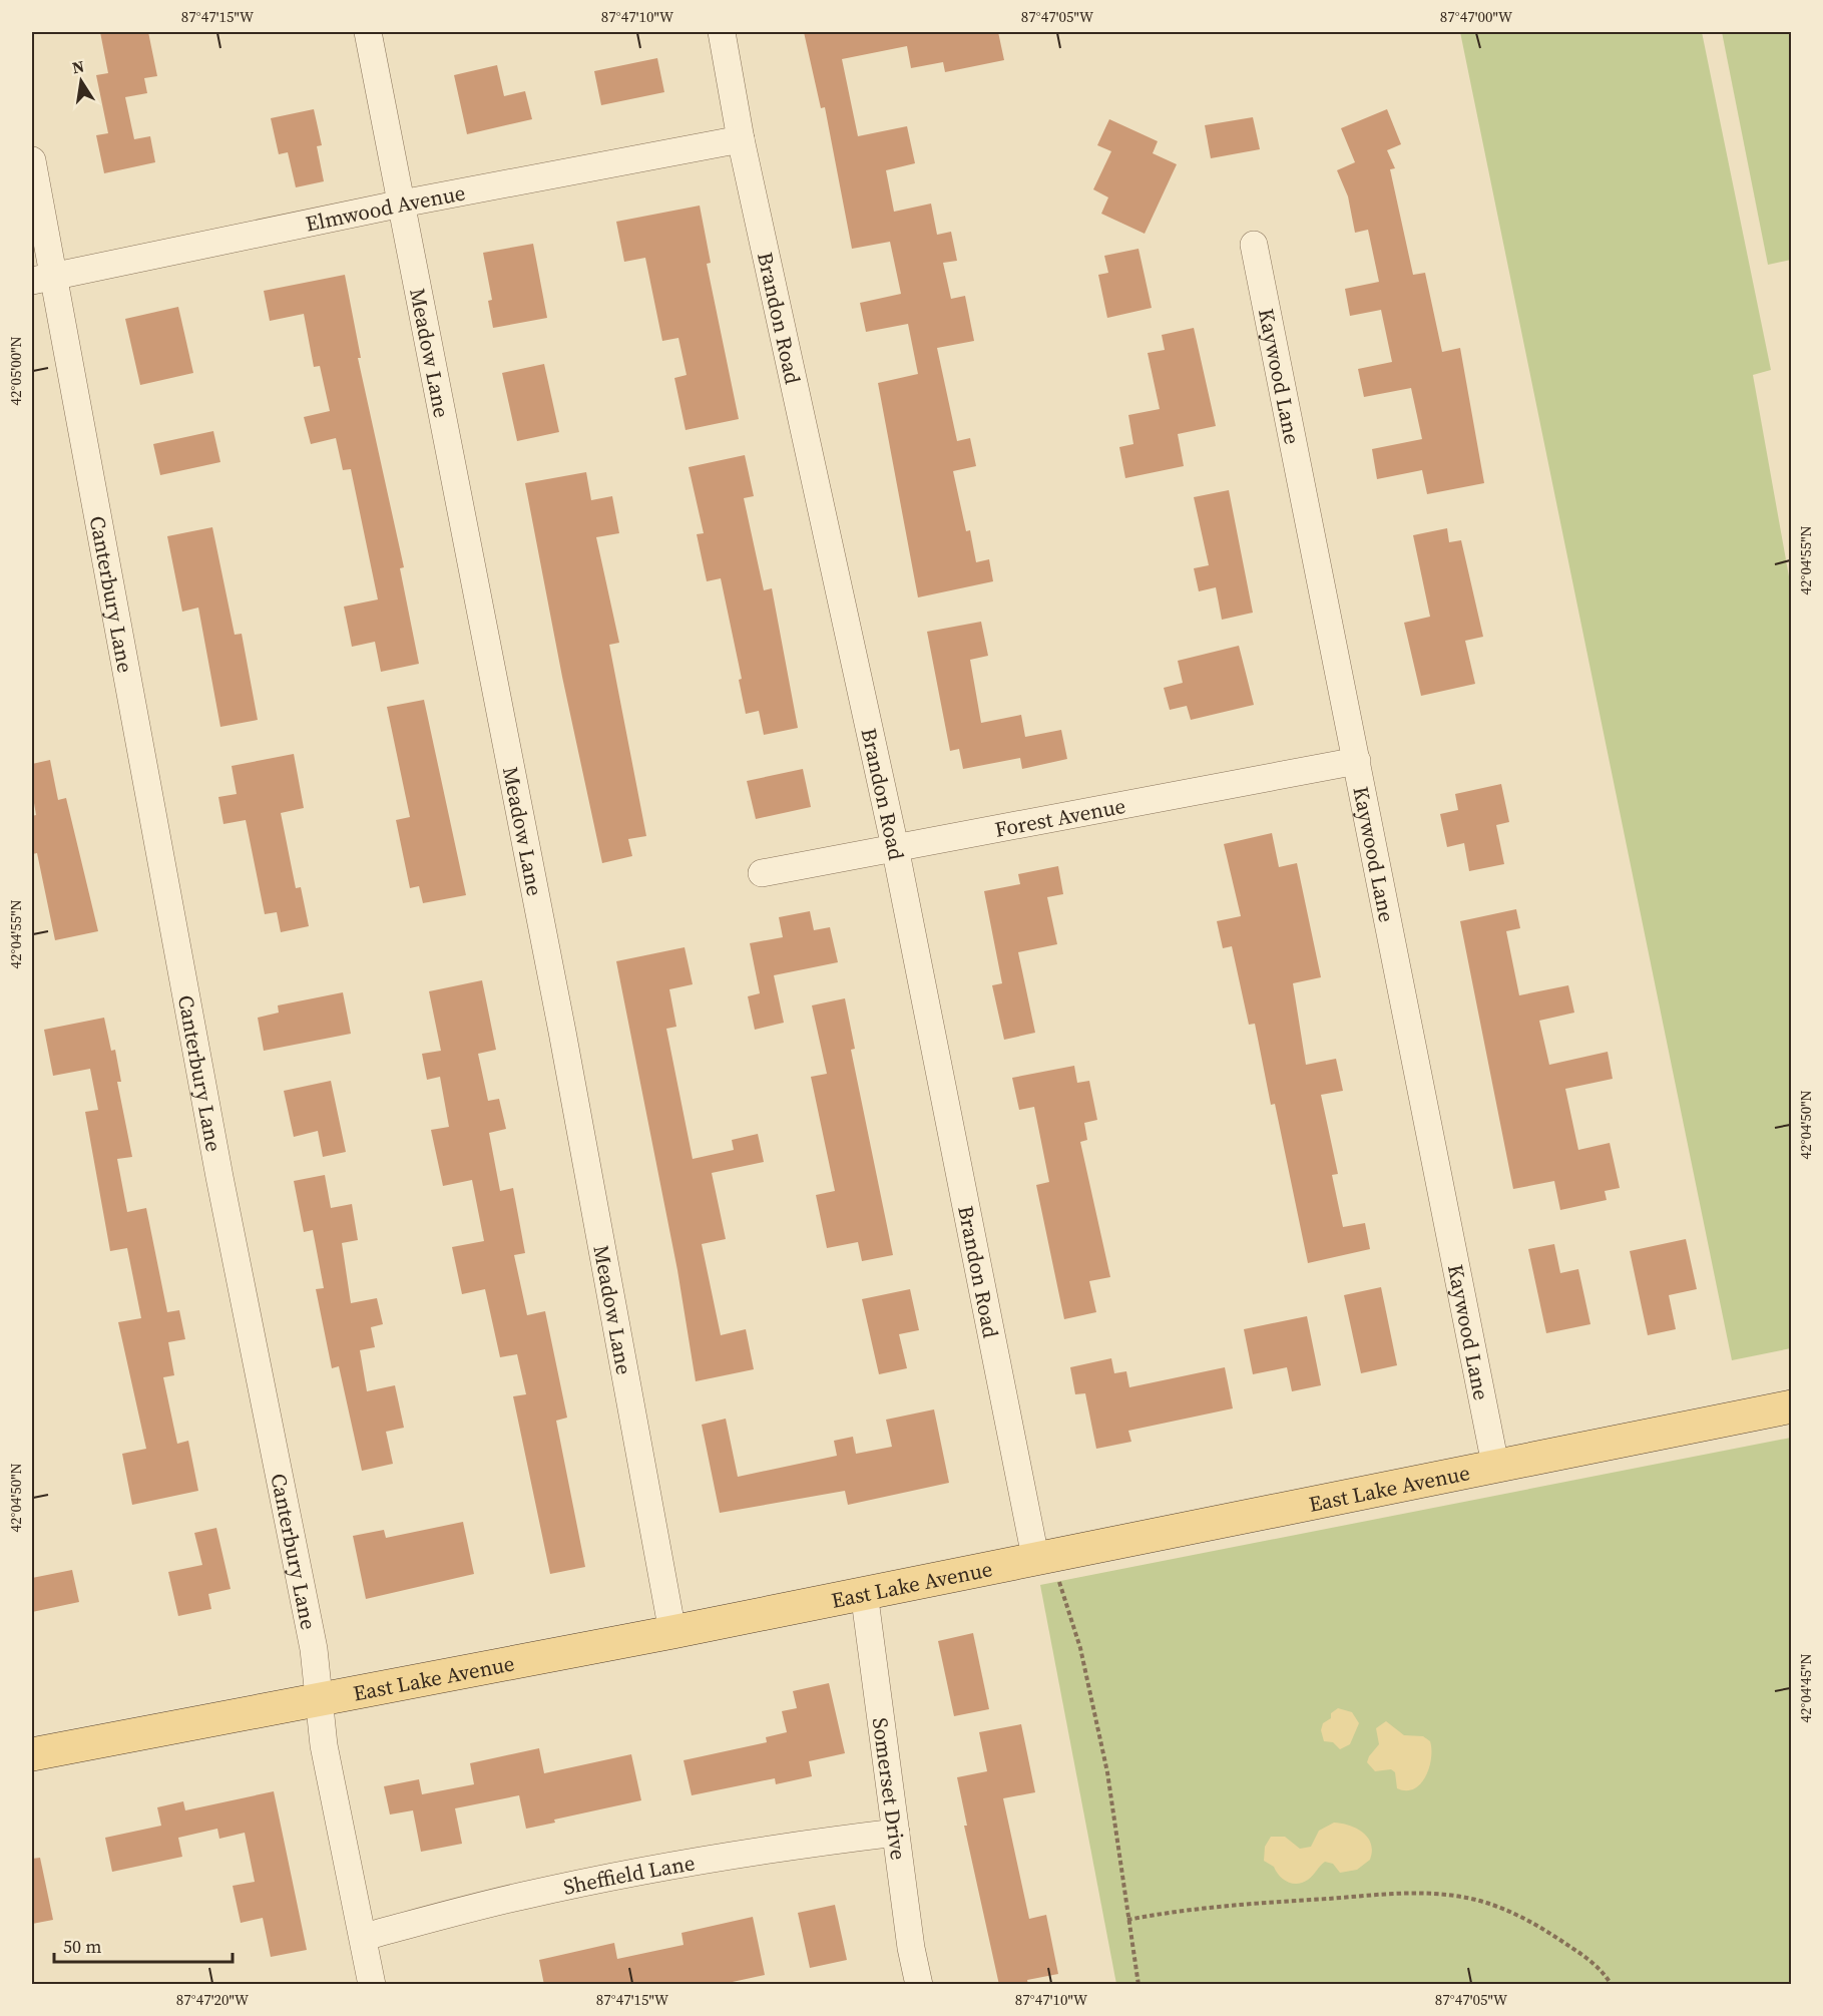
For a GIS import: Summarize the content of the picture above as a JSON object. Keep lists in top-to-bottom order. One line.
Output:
{"streets":{"main road":["East Lake Avenue"],"street":["Elmwood Avenue","Brandon Road","Meadow Lane","Kaywood Lane","Canterbury Lane","Forest Avenue","Somerset Drive","Sheffield Lane"]},"crossings":[["Elmwood Avenue","Brandon Road"],["Elmwood Avenue","Meadow Lane"],["Elmwood Avenue","Canterbury Lane"],["Brandon Road","Forest Avenue"],["Brandon Road","East Lake Avenue"],["Meadow Lane","East Lake Avenue"],["Kaywood Lane","Forest Avenue"],["Kaywood Lane","East Lake Avenue"],["Canterbury Lane","East Lake Avenue"],["Canterbury Lane","Sheffield Lane"],["East Lake Avenue","Somerset Drive"],["Somerset Drive","Sheffield Lane"]],"scale_bar":"50 m","north":"top","coordinates":["87°47'15\"W","87°47'10\"W","87°47'05\"W","87°47'00\"W","42°05'00\"N","42°04'55\"N","42°04'50\"N","42°04'45\"N","87°47'20\"W"]}
